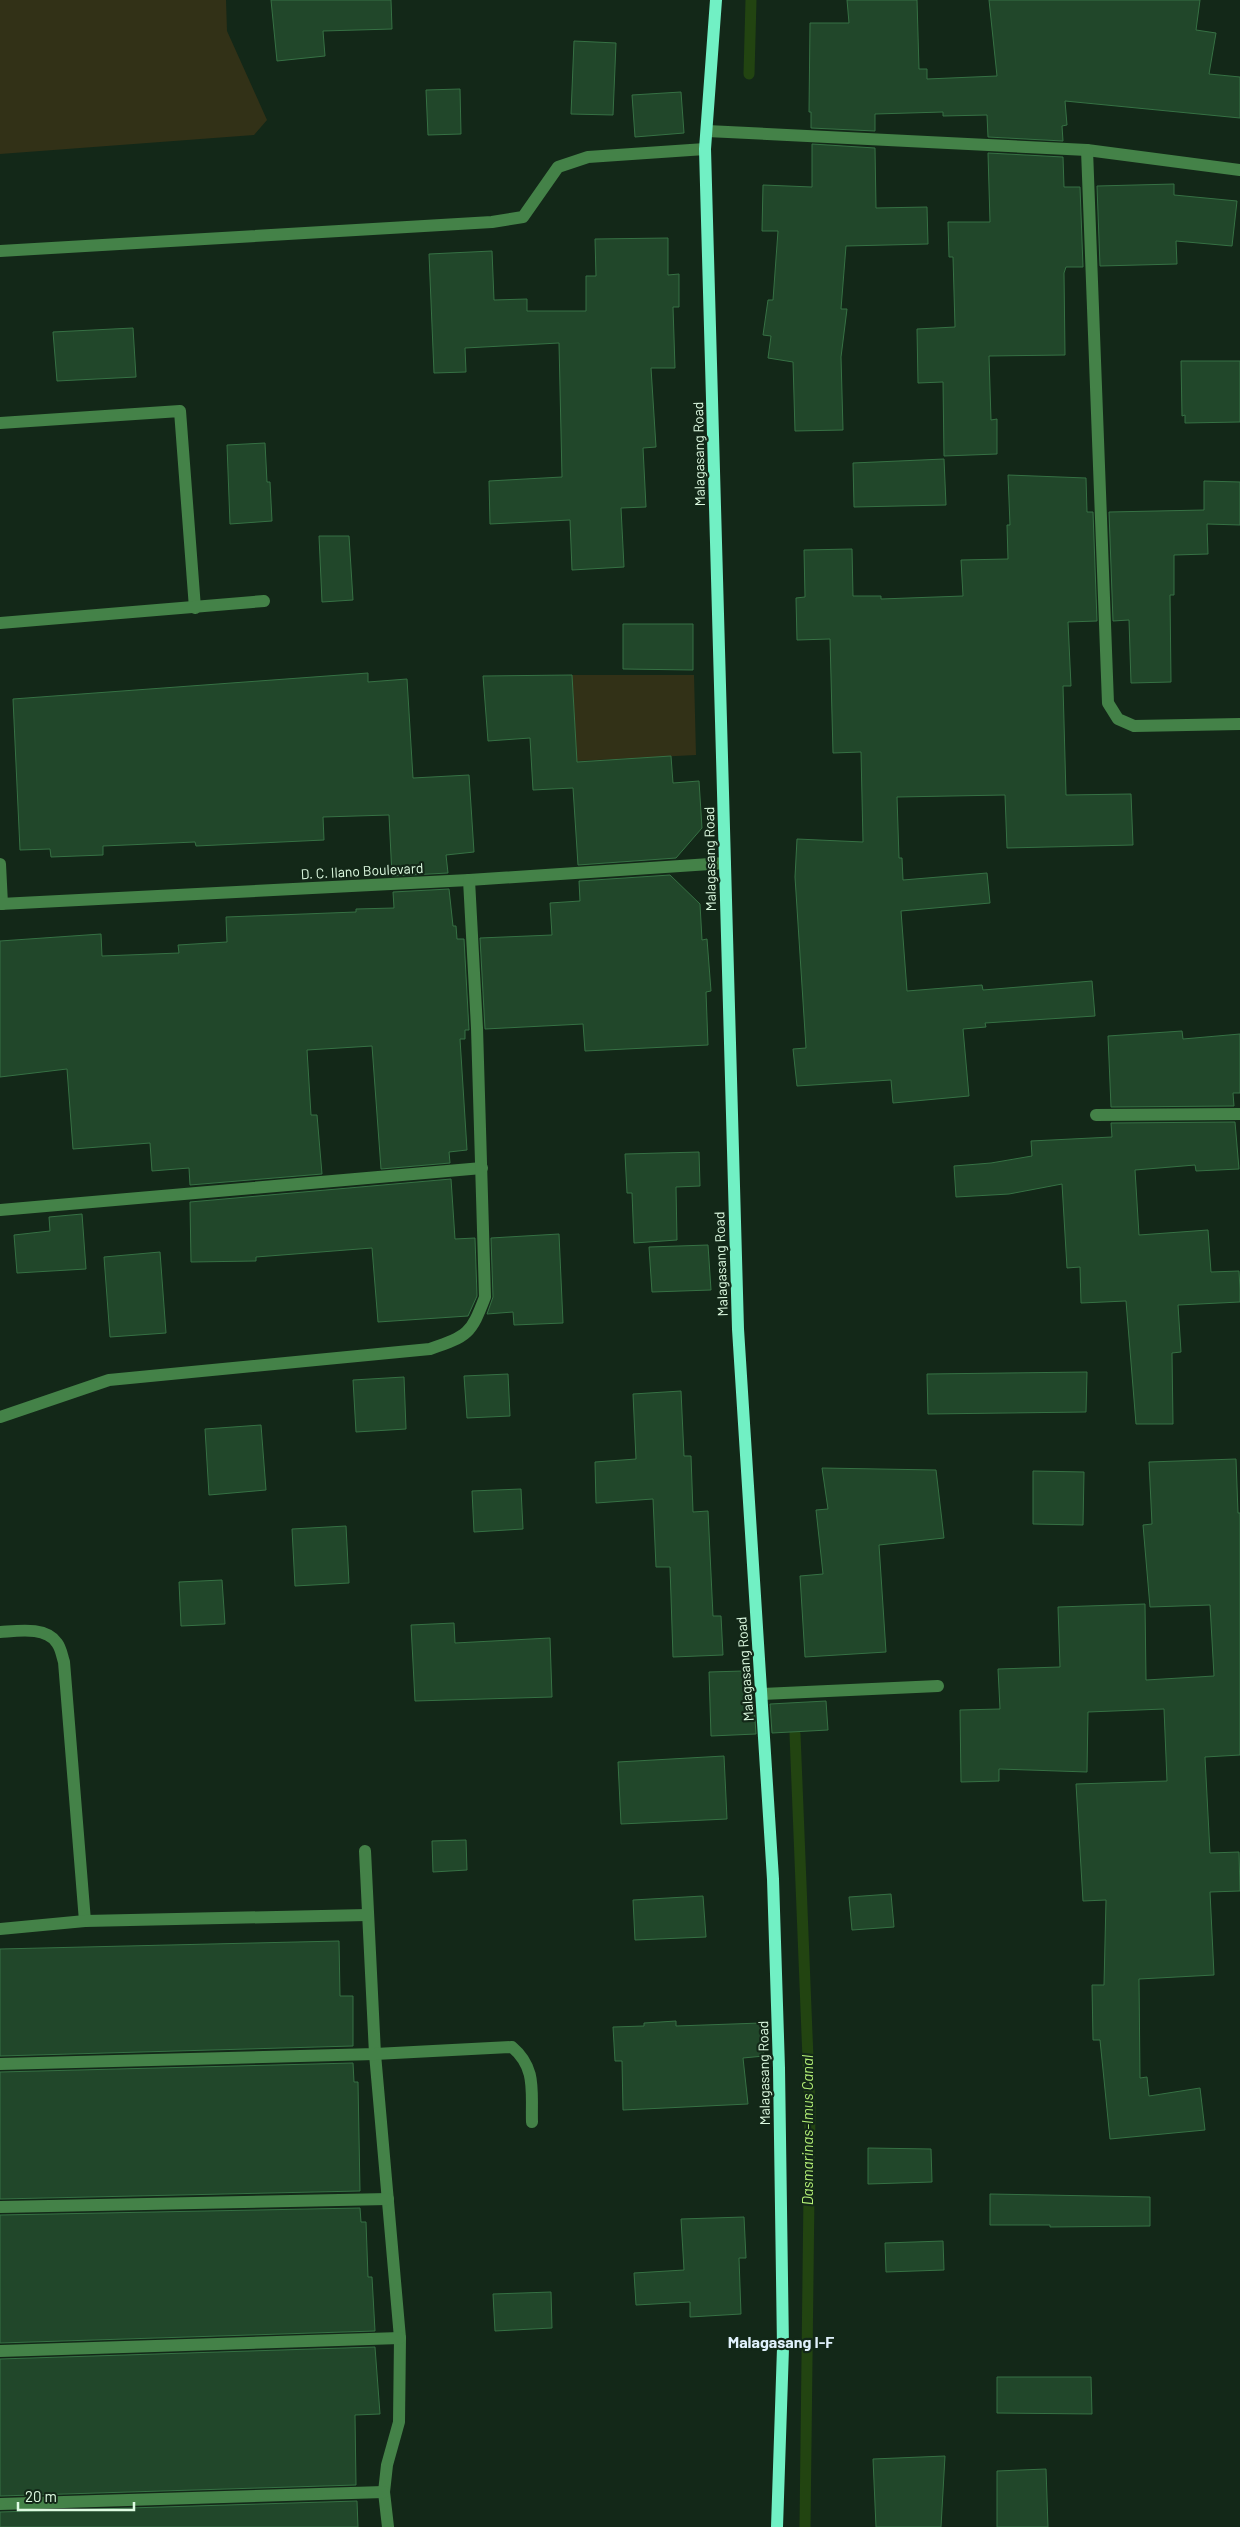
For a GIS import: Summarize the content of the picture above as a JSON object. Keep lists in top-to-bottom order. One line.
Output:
{"streets":{"main road":["Malagasang Road"],"street":["D. C. Ilano Boulevard"]},"crossings":[["Malagasang Road","D. C. Ilano Boulevard"]],"districts":["Malagasang I-F"],"water":["Dasmarinas-Imus Canal"],"scale_bar":"20 m"}
